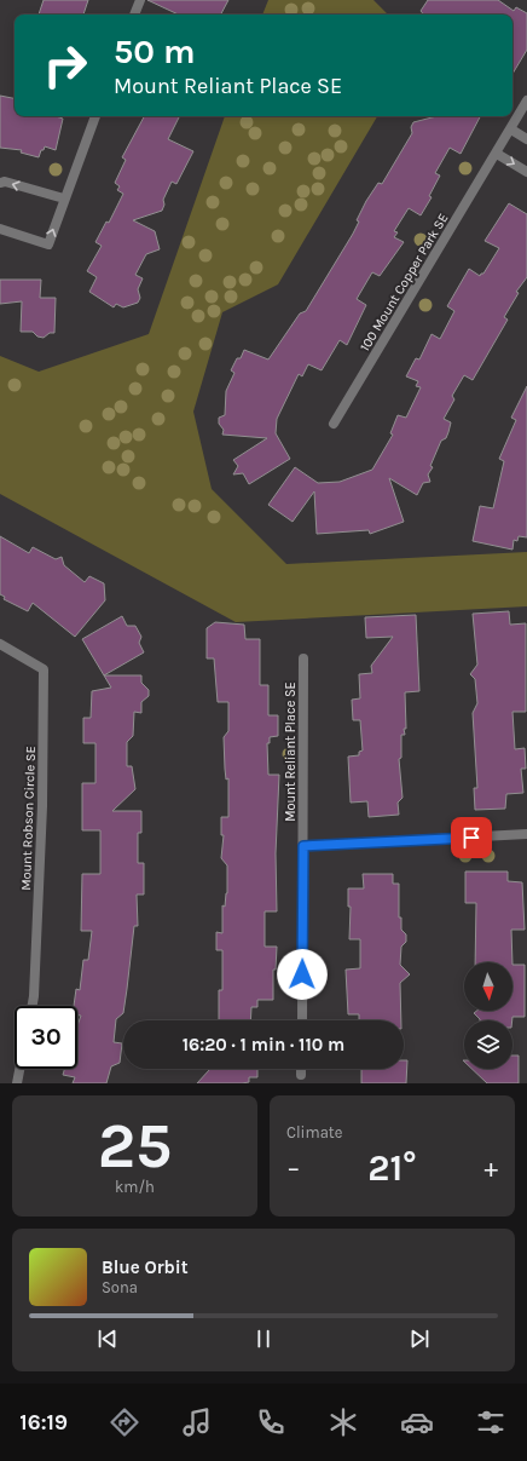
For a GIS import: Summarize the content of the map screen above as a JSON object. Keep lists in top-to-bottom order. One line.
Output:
{"streets":{"street":["100 Mount Copper Park SE","Mount Reliant Place SE","Mount Robson Circle SE"]},"north":"bottom","page":{"turn":["50 m","Mount Reliant Place SE"],"limit":"30","trip":"16:20 · 1 min · 110 m","tile":[["25","km/h"],"Climate"],"heat":["−","21°","+"],"song":["Blue Orbit","Sona"],"tabs":"16:19"}}
